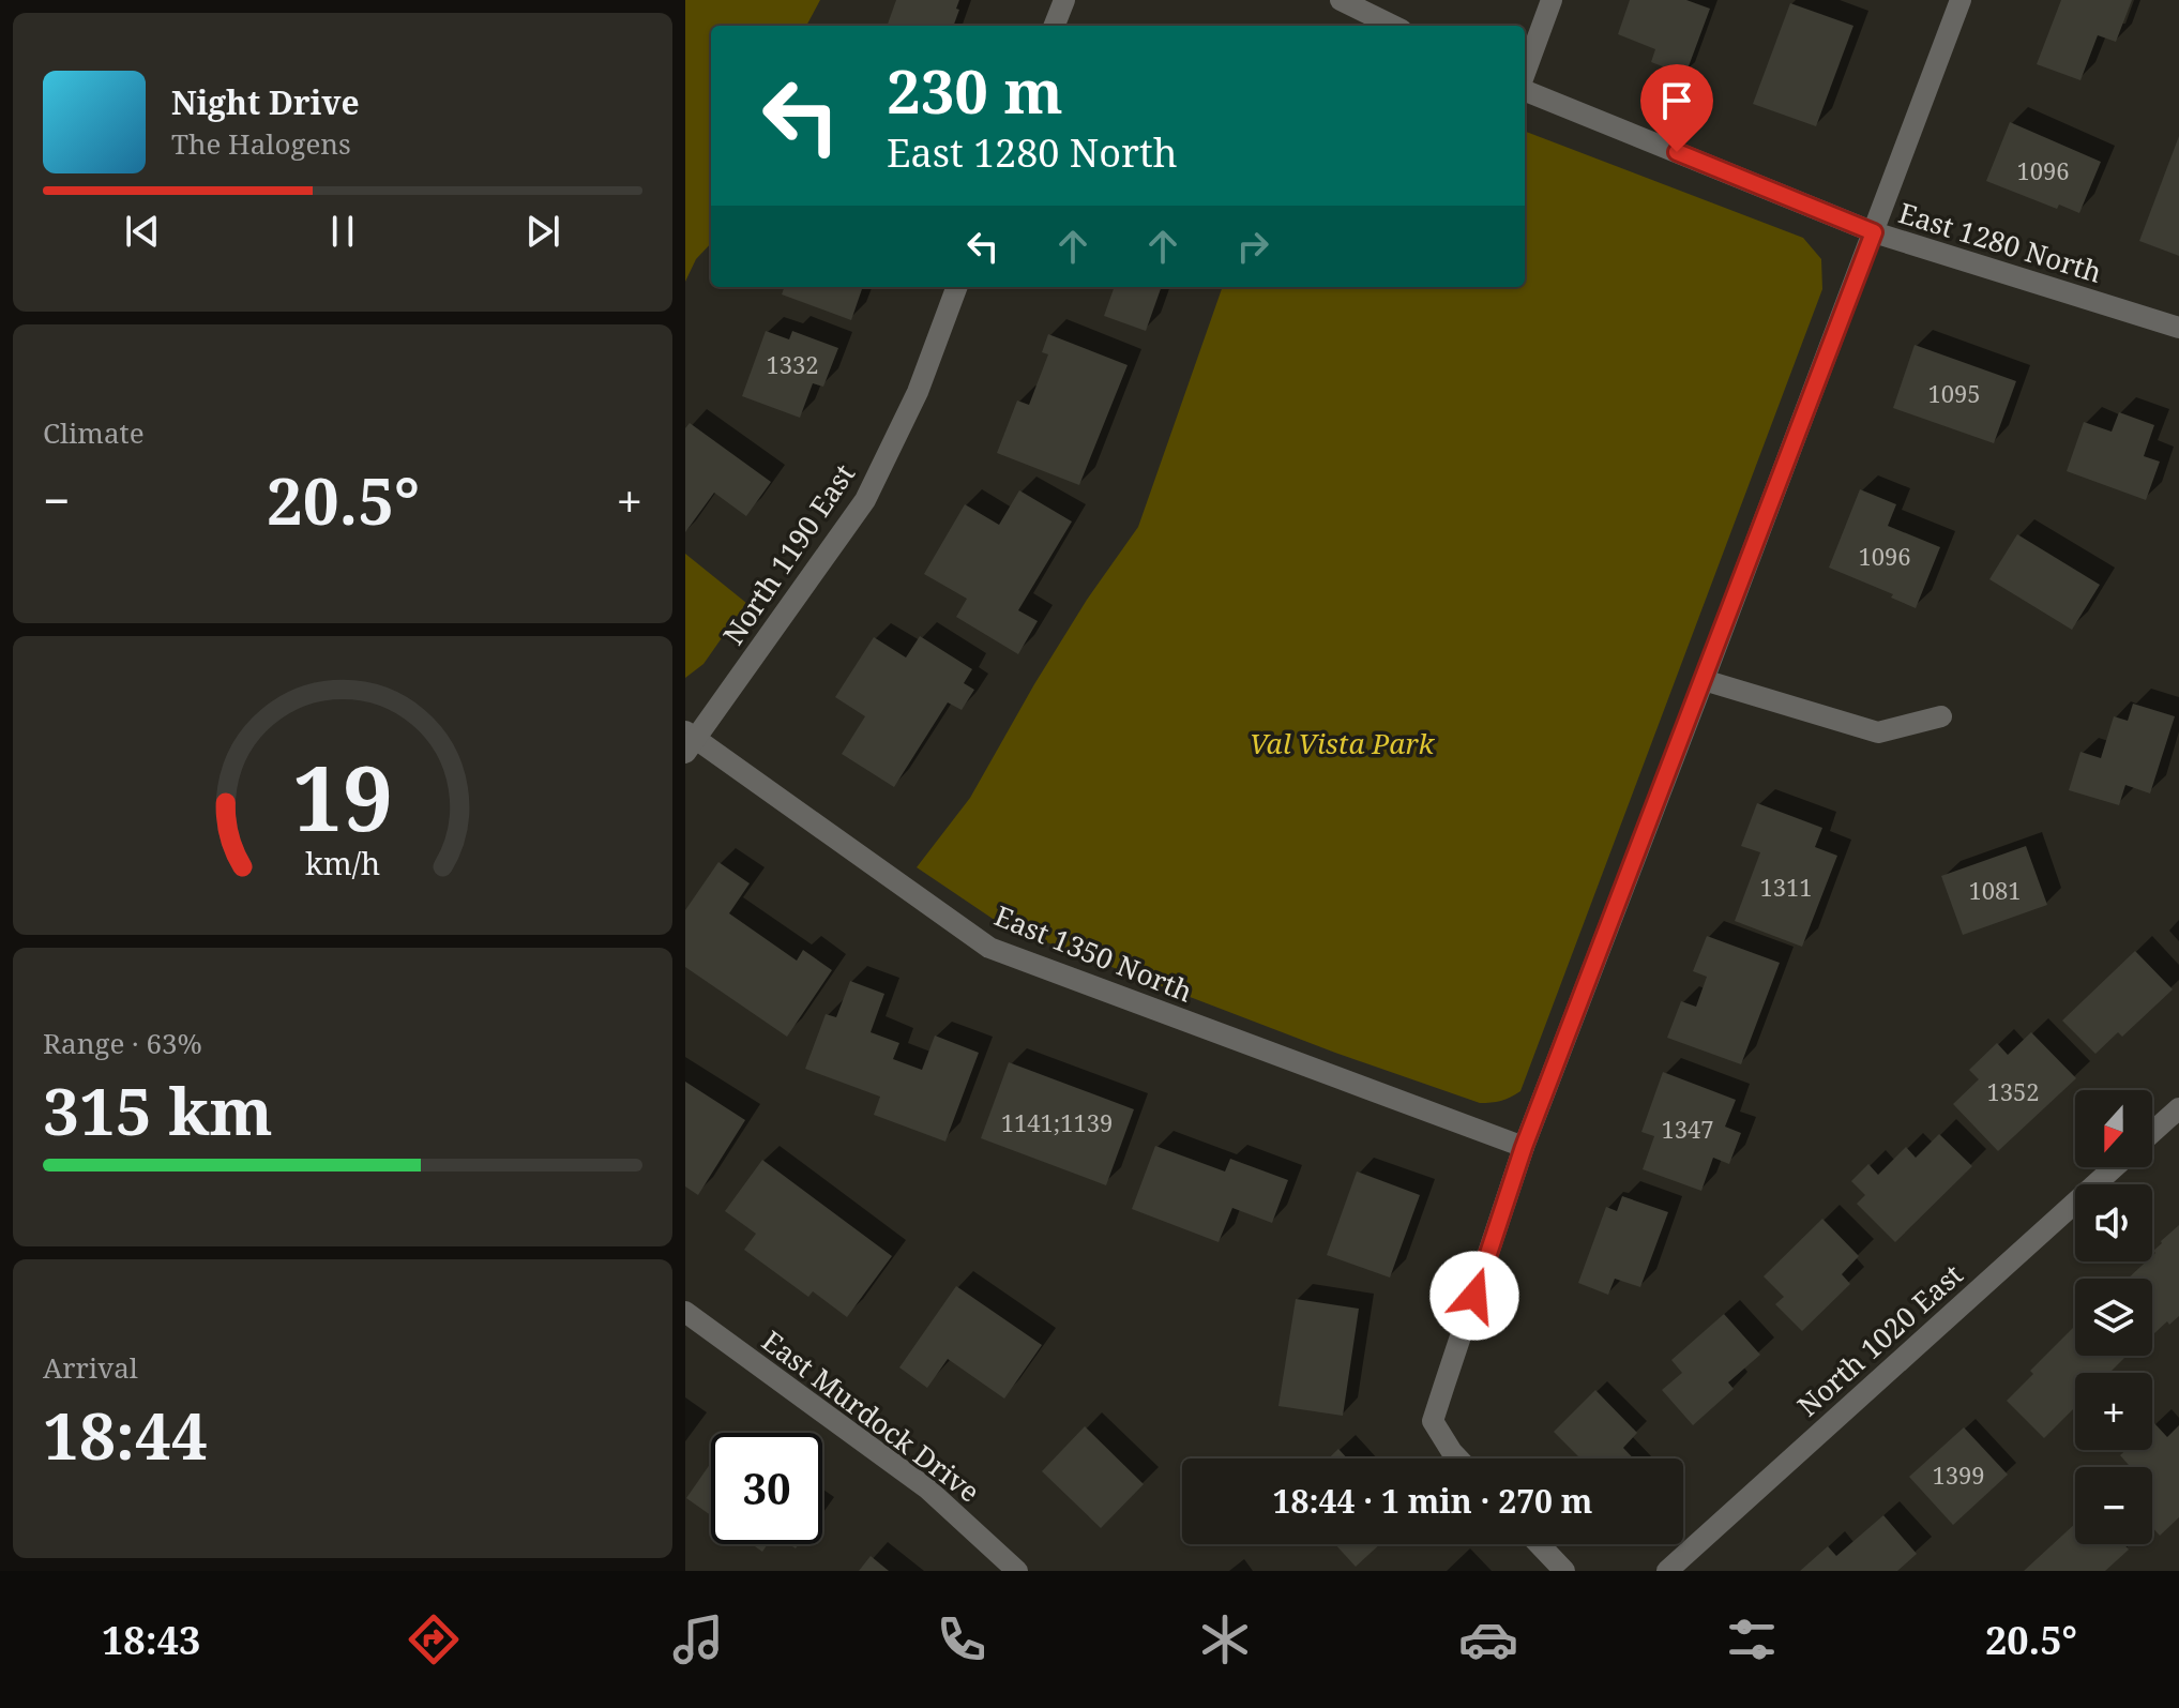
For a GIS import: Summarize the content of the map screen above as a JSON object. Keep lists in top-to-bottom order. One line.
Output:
{"streets":{"street":["East 1280 North","North 1190 East","East 1350 North","North 1020 East","East Murdock Drive"]},"crossings":[["North 1190 East","East 1350 North"]],"parks":["Val Vista Park"],"house_numbers":["1096","1332","1095","1096","1311","1081","1352","1141;1139","1347","1399"],"north":"bottom","page":{"turn":["230 m","East 1280 North"],"song":["Night Drive","The Halogens"],"tile":["Climate",["Range · 63%","315 km"],["Arrival","18:44"]],"heat":["−","20.5°","+"],"map_buttons":["+","−"],"limit":"30","trip":"18:44 · 1 min · 270 m","tabs":["18:43","20.5°"],"gauge":["19","km/h"]}}
